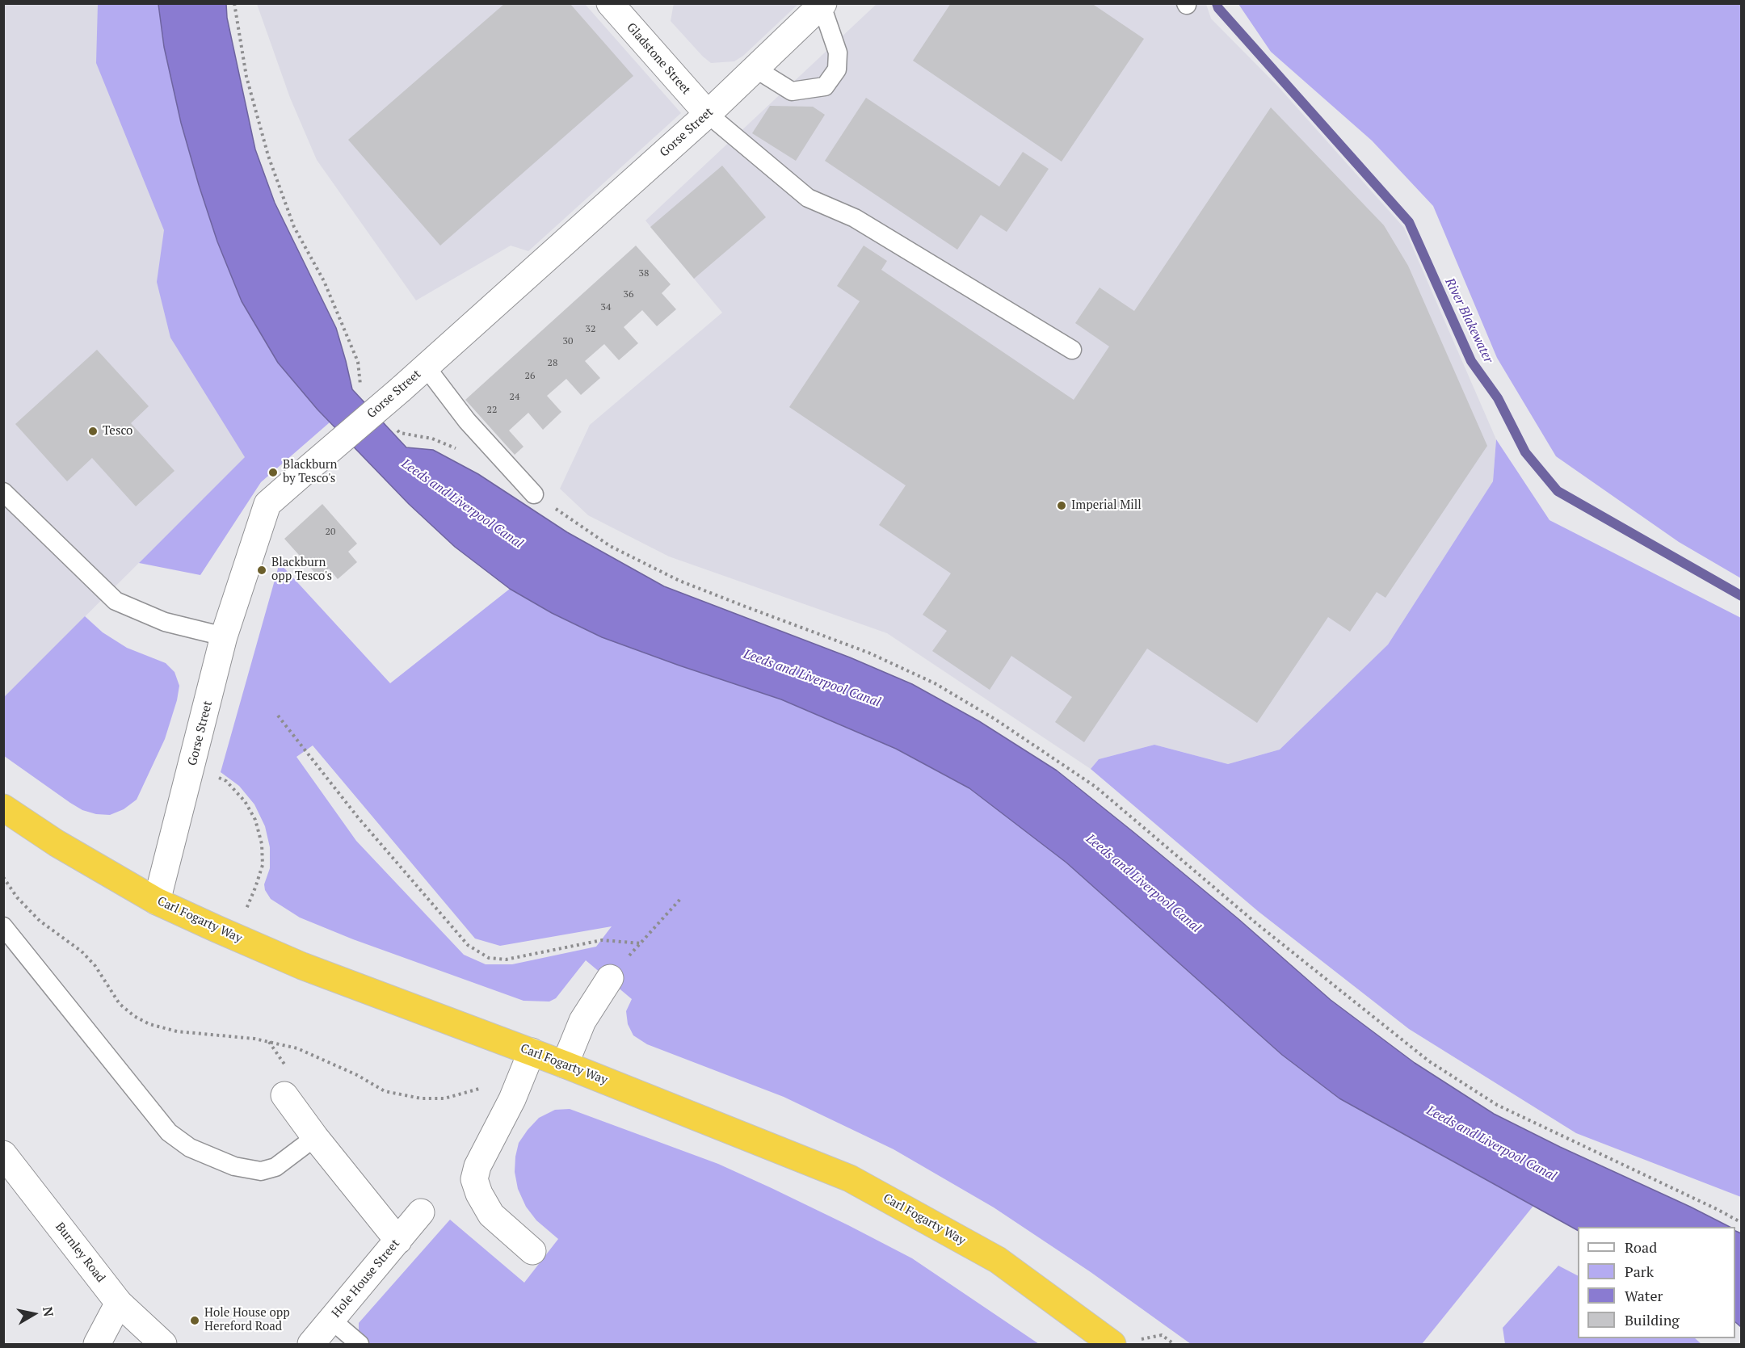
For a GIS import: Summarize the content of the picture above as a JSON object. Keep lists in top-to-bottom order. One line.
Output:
{"streets":{"highway":["Carl Fogarty Way"],"street":["Gladstone Street","Gorse Street","Burnley Road","Hole House Street"]},"crossings":[["Gladstone Street","Gorse Street"],["Gorse Street","Carl Fogarty Way"]],"water":["River Blakewater","Leeds and Liverpool Canal"],"places":["Tesco","Blackburn by Tesco's","Imperial Mill","Blackburn opp Tesco's","Hole House opp Hereford Road"],"house_numbers":["38","36","34","32","30","28","26","24","22","20"],"legend":["Road","Park","Water","Building"],"north":"right"}
